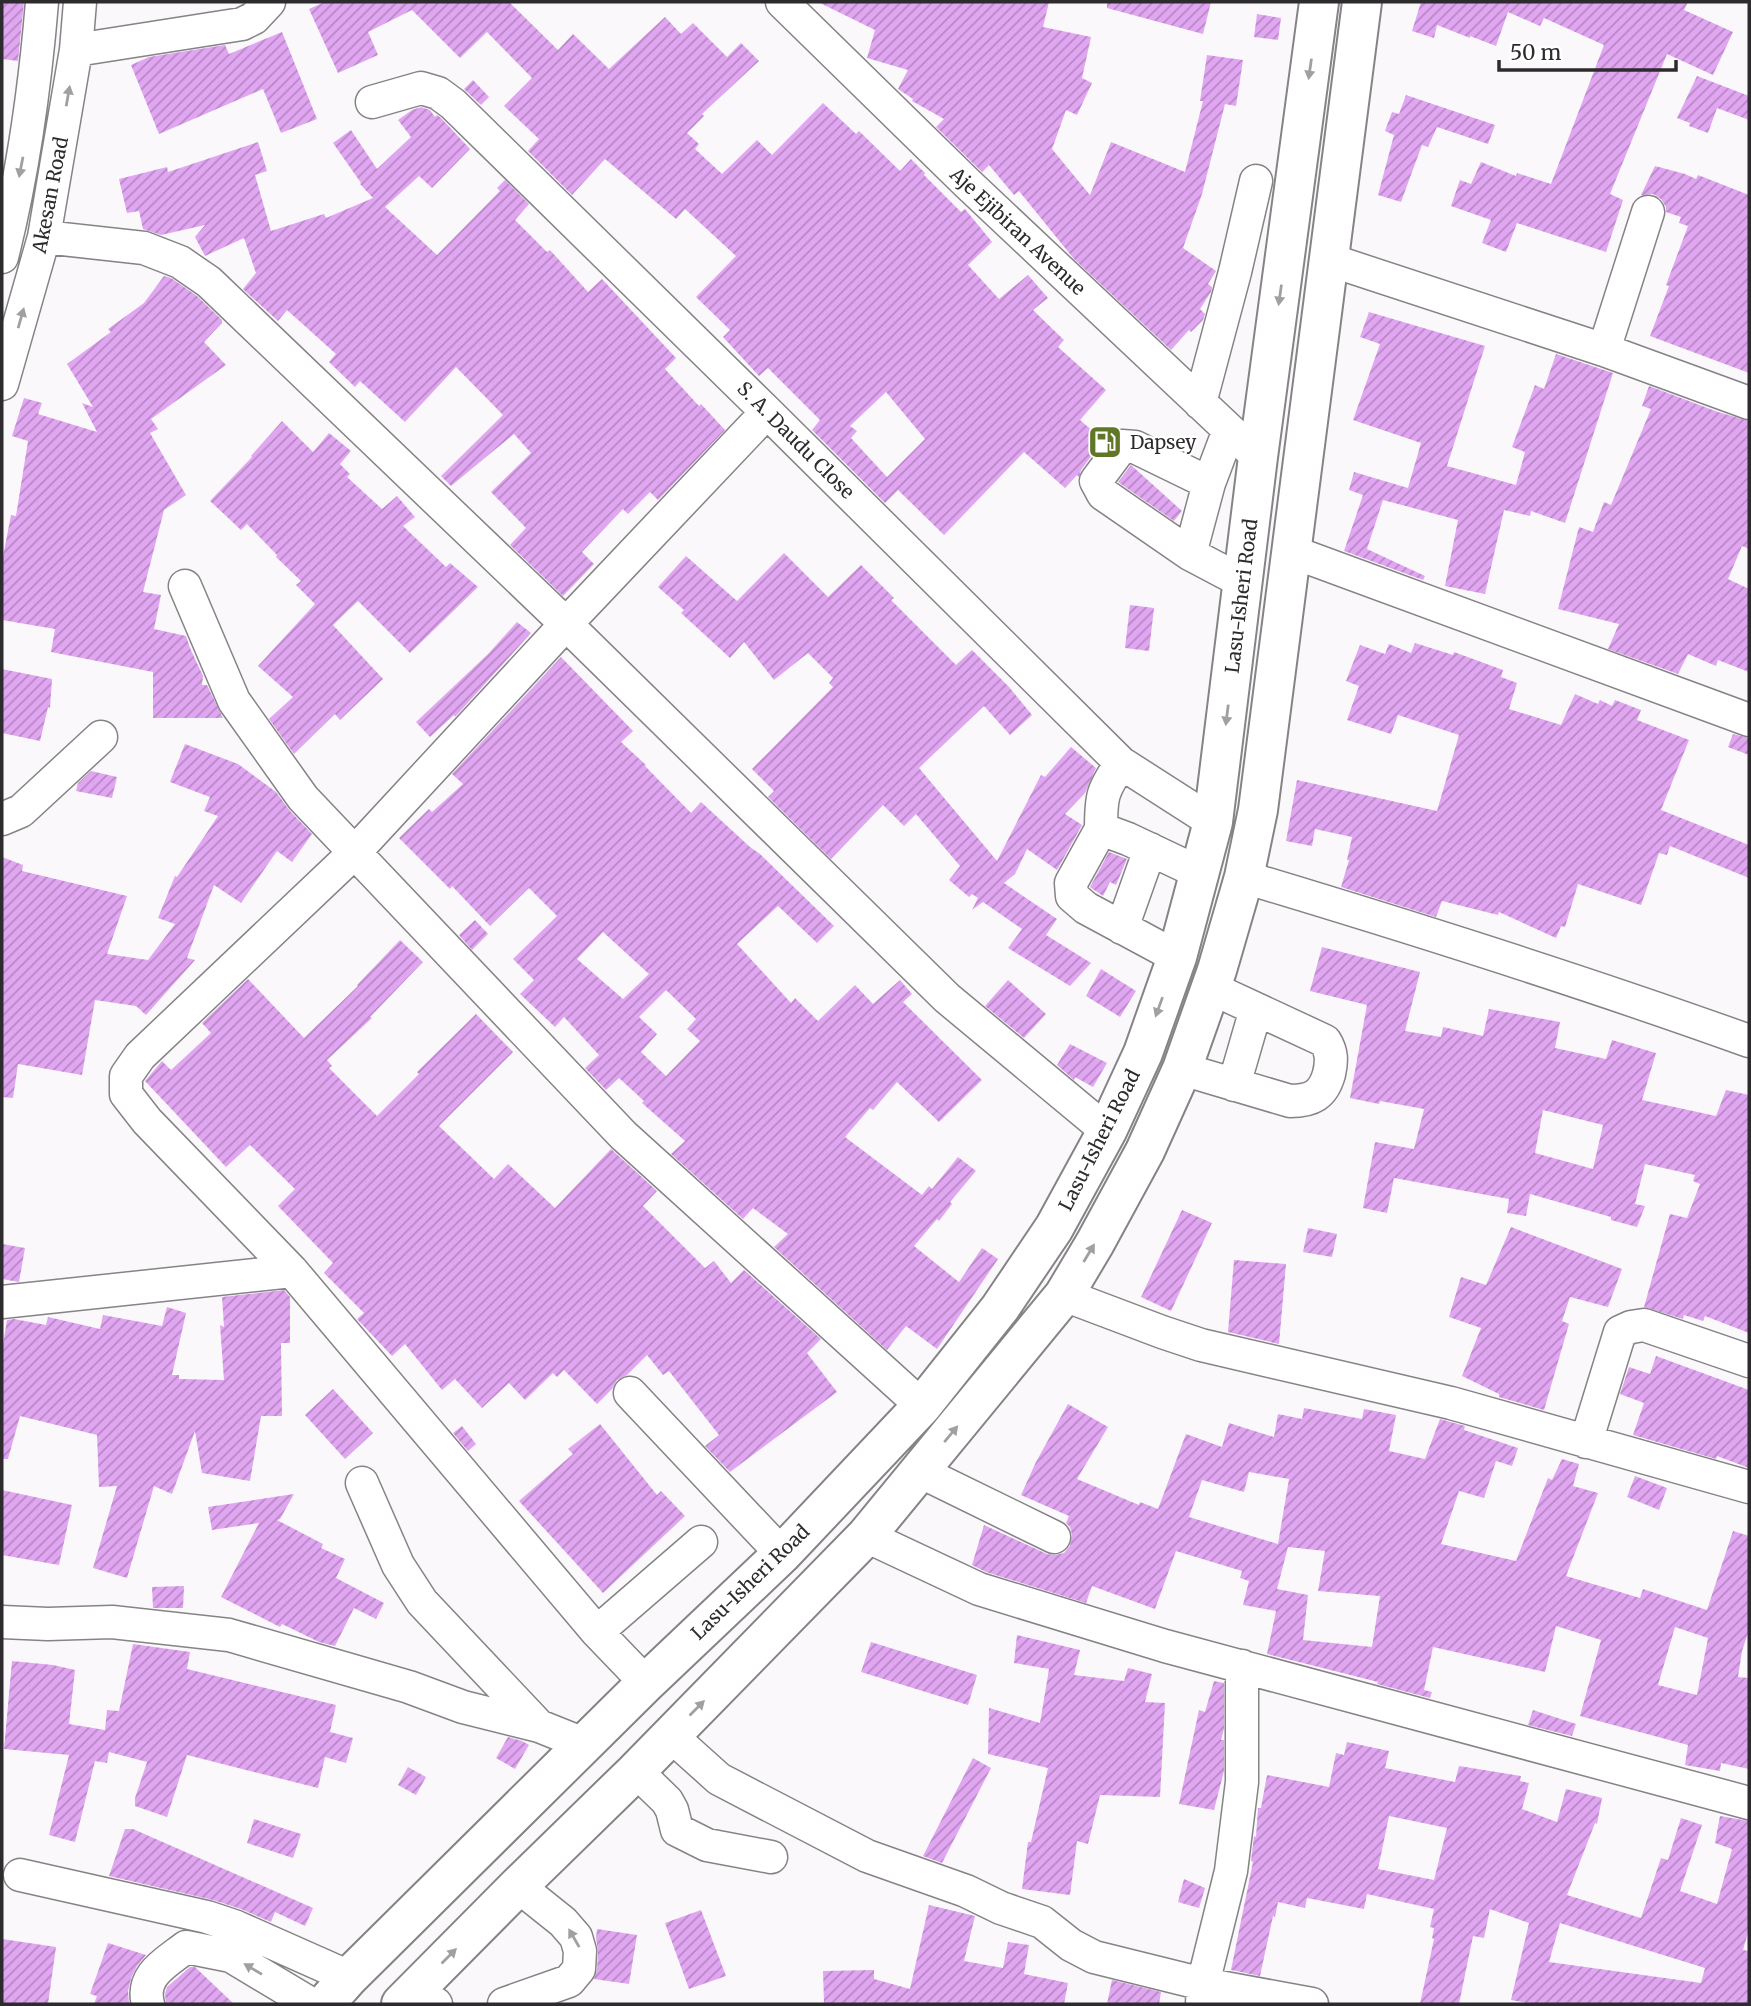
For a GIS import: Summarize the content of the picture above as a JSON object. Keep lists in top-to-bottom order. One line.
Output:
{"streets":{"main road":["Lasu-Isheri Road"],"street":["Akesan Road","Aje Ejibiran Avenue","S. A. Daudu Close"]},"crossings":[["Aje Ejibiran Avenue","Lasu-Isheri Road"],["S. A. Daudu Close","Lasu-Isheri Road"]],"places":{"fuel station":["Dapsey"]},"scale_bar":"50 m"}
